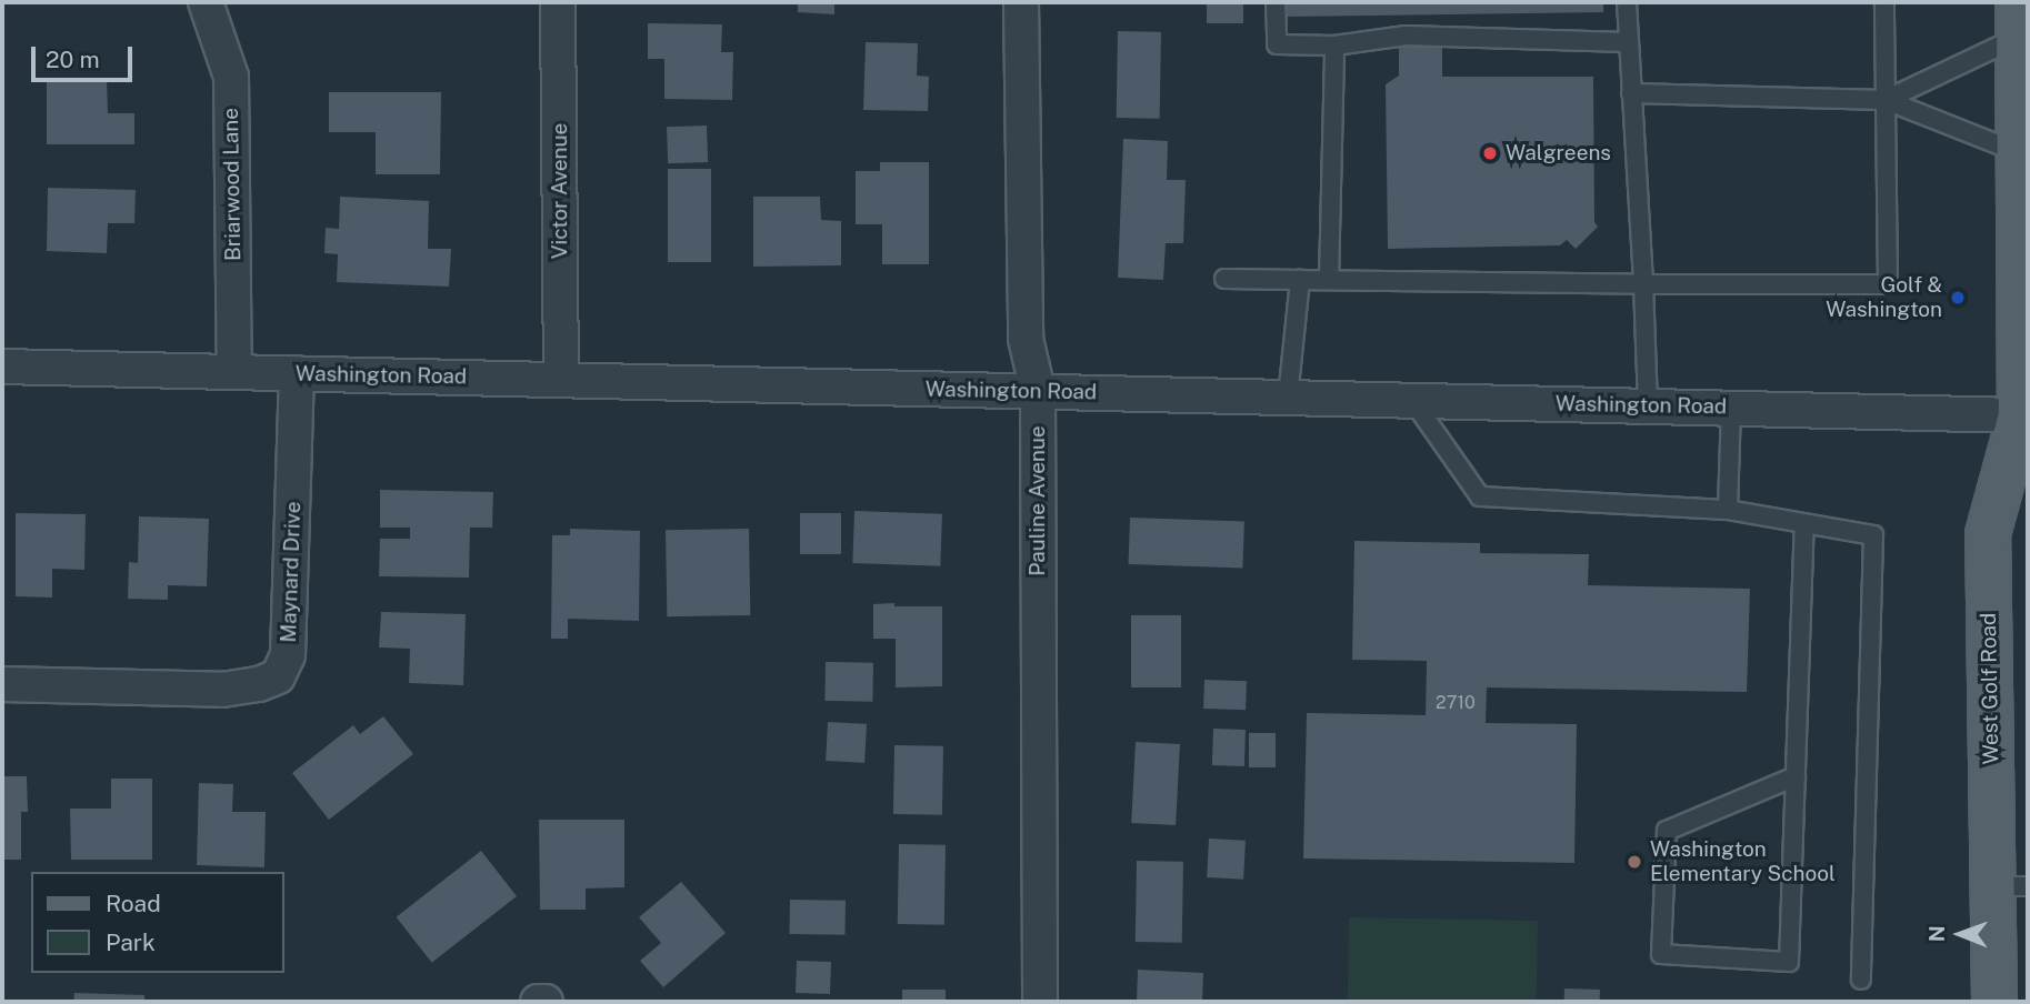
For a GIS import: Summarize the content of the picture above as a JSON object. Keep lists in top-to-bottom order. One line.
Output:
{"streets":{"main road":["West Golf Road"],"street":["Briarwood Lane","Victor Avenue","Washington Road","Pauline Avenue","Maynard Drive"]},"crossings":[["Briarwood Lane","Washington Road"],["Victor Avenue","Washington Road"],["Washington Road","Pauline Avenue"],["Washington Road","Maynard Drive"],["Washington Road","West Golf Road"]],"places":["Walgreens","Golf & Washington","Washington Elementary School"],"house_numbers":["2710"],"legend":["Road","Park"],"scale_bar":"20 m","north":"left"}
